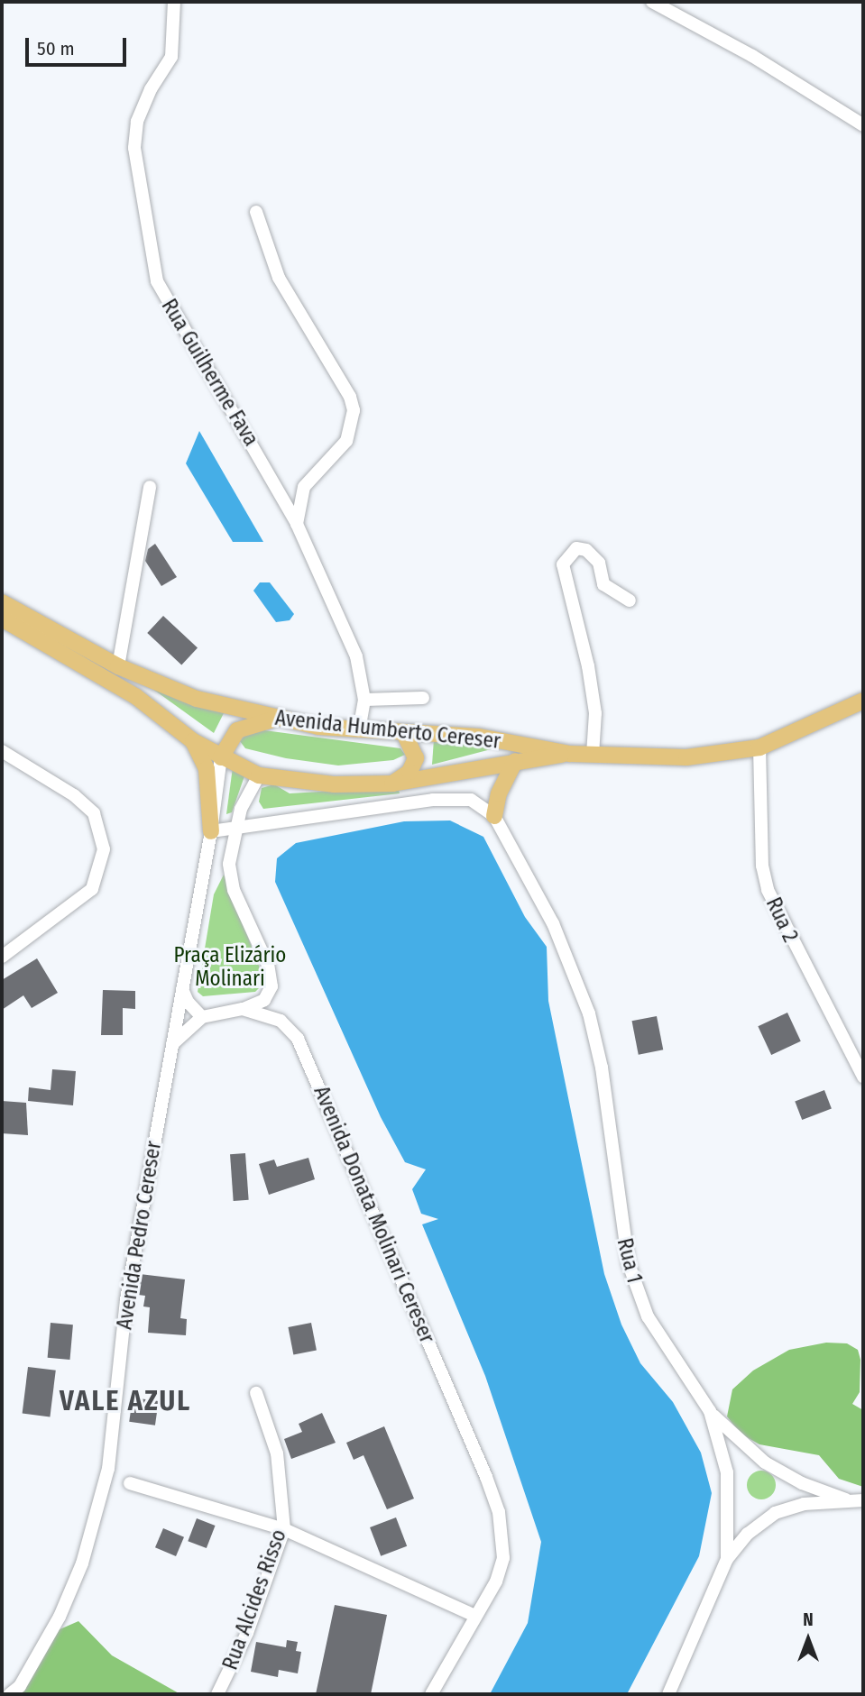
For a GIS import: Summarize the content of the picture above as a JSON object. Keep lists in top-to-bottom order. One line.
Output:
{"streets":{"main road":["Avenida Humberto Cereser"],"street":["Rua Guilherme Fava","Rua 2","Avenida Donata Molinari Cereser","Avenida Pedro Cereser","Rua 1","Rua Alcides Risso"]},"crossings":[["Rua Guilherme Fava","Avenida Humberto Cereser"],["Avenida Humberto Cereser","Rua 2"],["Avenida Humberto Cereser","Avenida Pedro Cereser"]],"districts":["VALE AZUL"],"parks":["Praça Elizário Molinari"],"scale_bar":"50 m","north":"top"}
